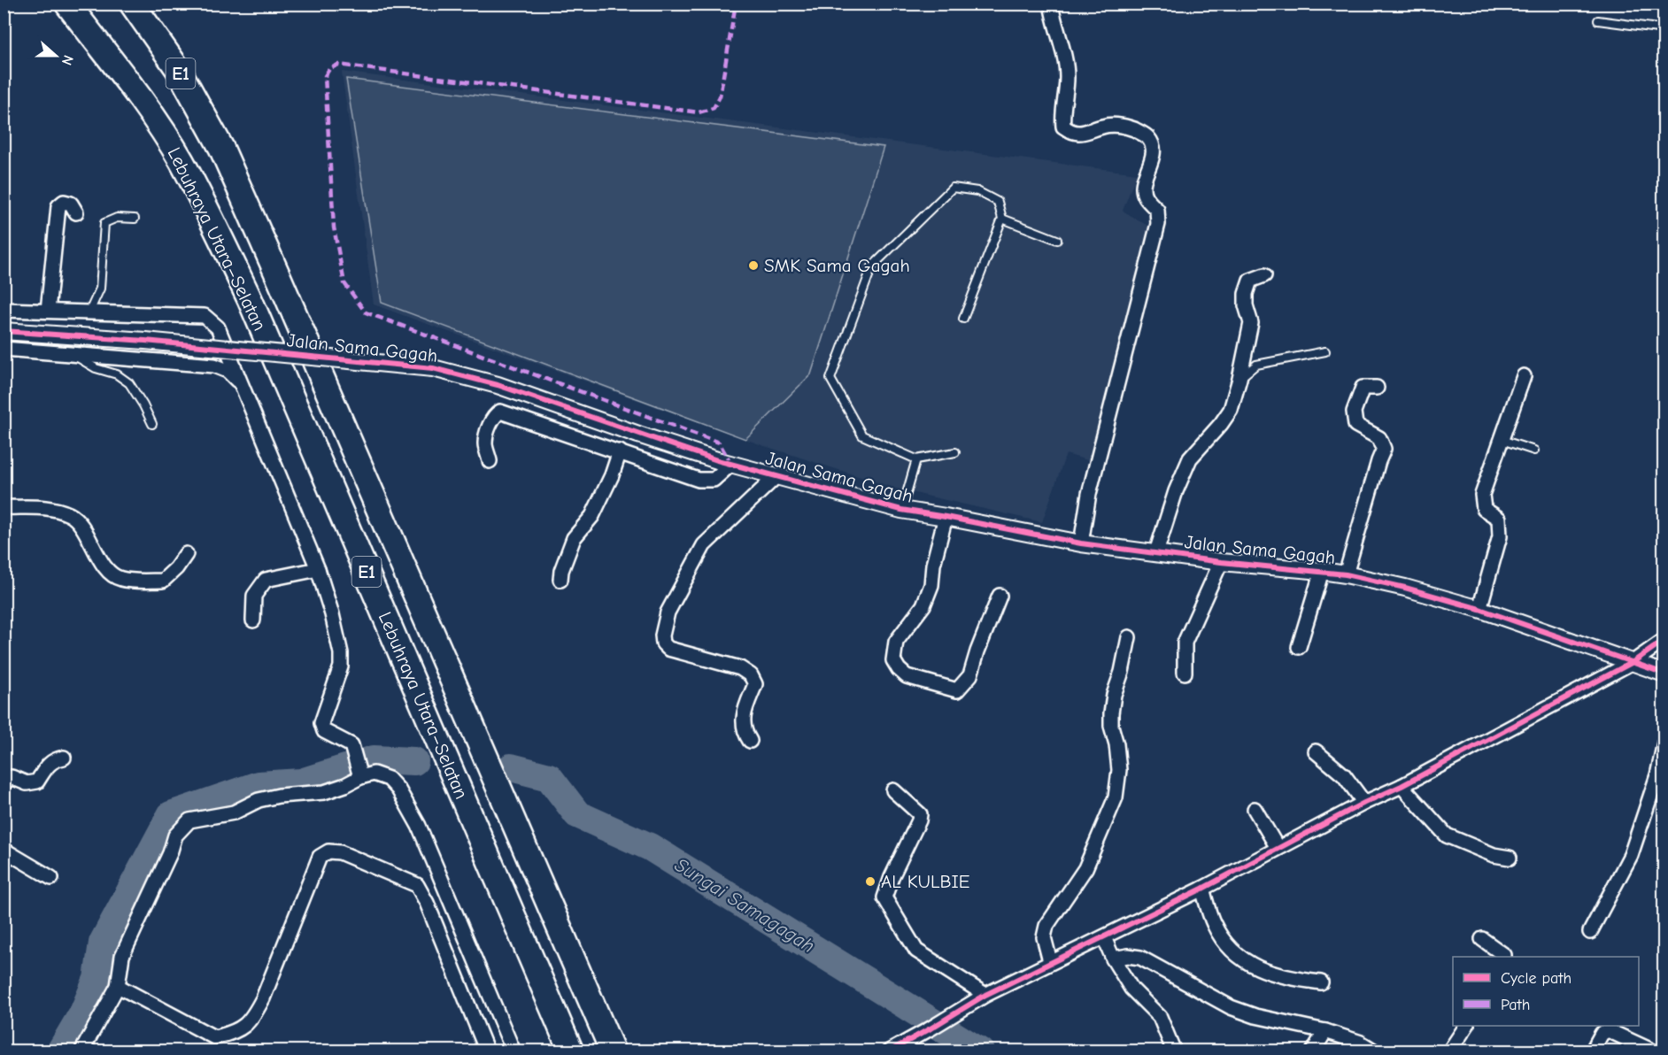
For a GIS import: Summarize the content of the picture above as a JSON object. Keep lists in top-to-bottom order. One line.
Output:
{"streets":{"highway":["E1","Lebuhraya Utara–Selatan"],"street":["Jalan Sama Gagah"]},"water":["Sungai Samagagah"],"places":["SMK Sama Gagah","AL KULBIE"],"legend":["Cycle path","Path"],"north":"right"}
